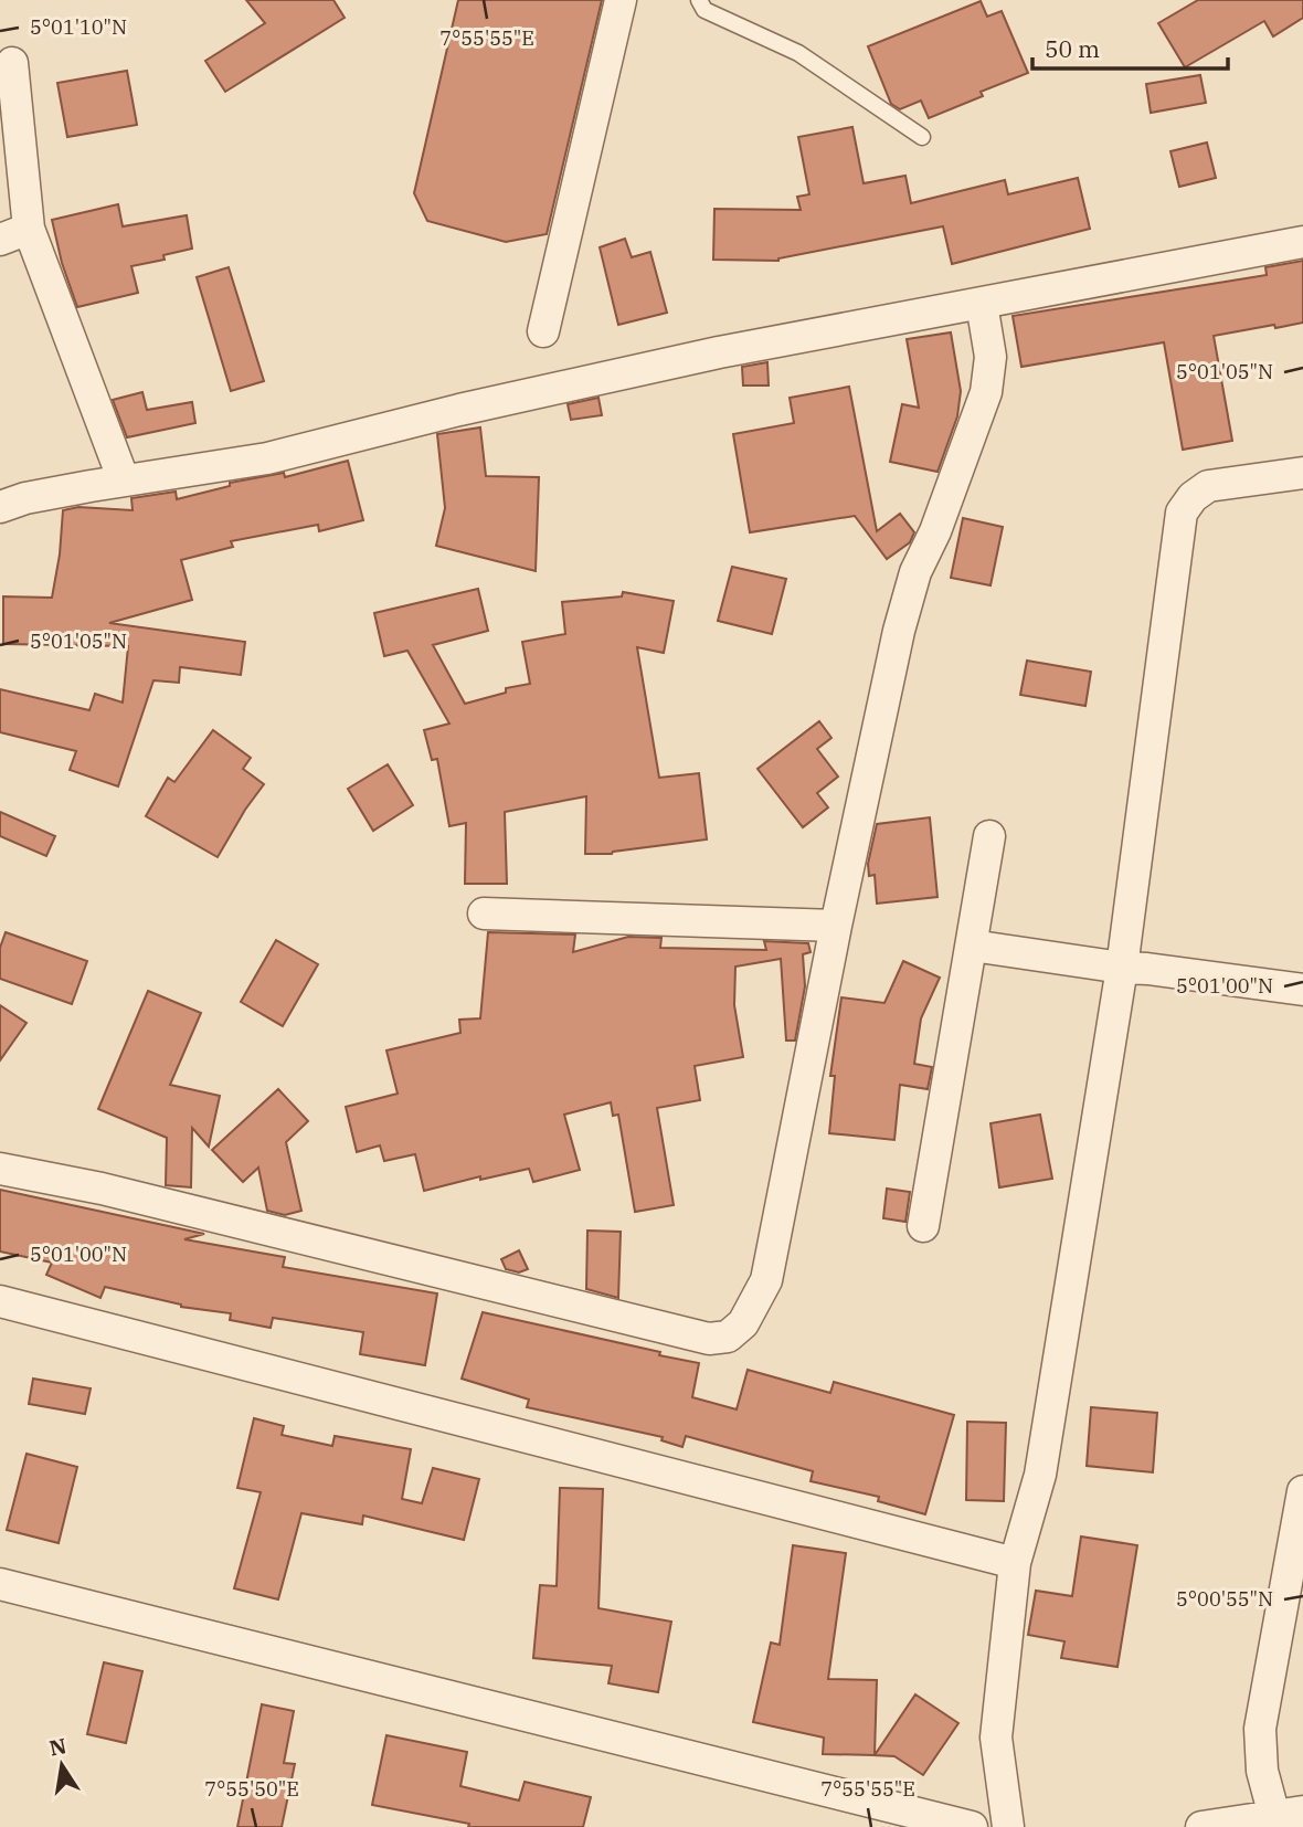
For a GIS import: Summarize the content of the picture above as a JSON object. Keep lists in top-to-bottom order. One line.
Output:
{"scale_bar":"50 m","north":"top","coordinates":["5°01'10\"N","7°55'55\"E","5°01'05\"N","5°01'00\"N","5°00'55\"N","7°55'50\"E"]}
